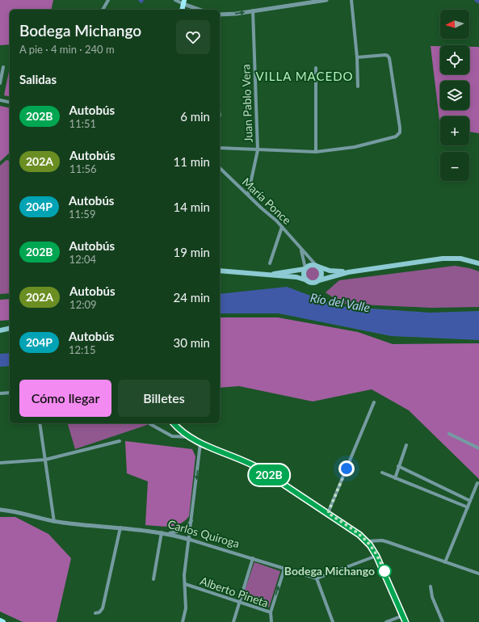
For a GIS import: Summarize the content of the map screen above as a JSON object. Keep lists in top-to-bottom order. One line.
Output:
{"streets":{"street":["Juan Pablo Vera","María Ponce","Carlos Quiroga","Alberto Pineta"]},"crossings":[["Juan Pablo Vera","María Ponce"]],"districts":["VILLA MACEDO"],"water":["Río del Valle"],"places":["Bodega Michango"],"lines":["bus line 202B"],"north":"left","page":{"on_map":"202B","map_buttons":["+","−"],"heading":[["Bodega Michango","A pie · 4 min · 240 m"],"Salidas"],"list":[{"mark":"202B","name":"Autobús","note":"11:51","value":"6 min"},{"mark":"202A","name":"Autobús","note":"11:56","value":"11 min"},{"mark":"204P","name":"Autobús","note":"11:59","value":"14 min"},{"mark":"202B","name":"Autobús","note":"12:04","value":"19 min"},{"mark":"202A","name":"Autobús","note":"12:09","value":"24 min"},{"mark":"204P","name":"Autobús","note":"12:15","value":"30 min"}],"buttons":["Cómo llegar","Billetes"]}}
